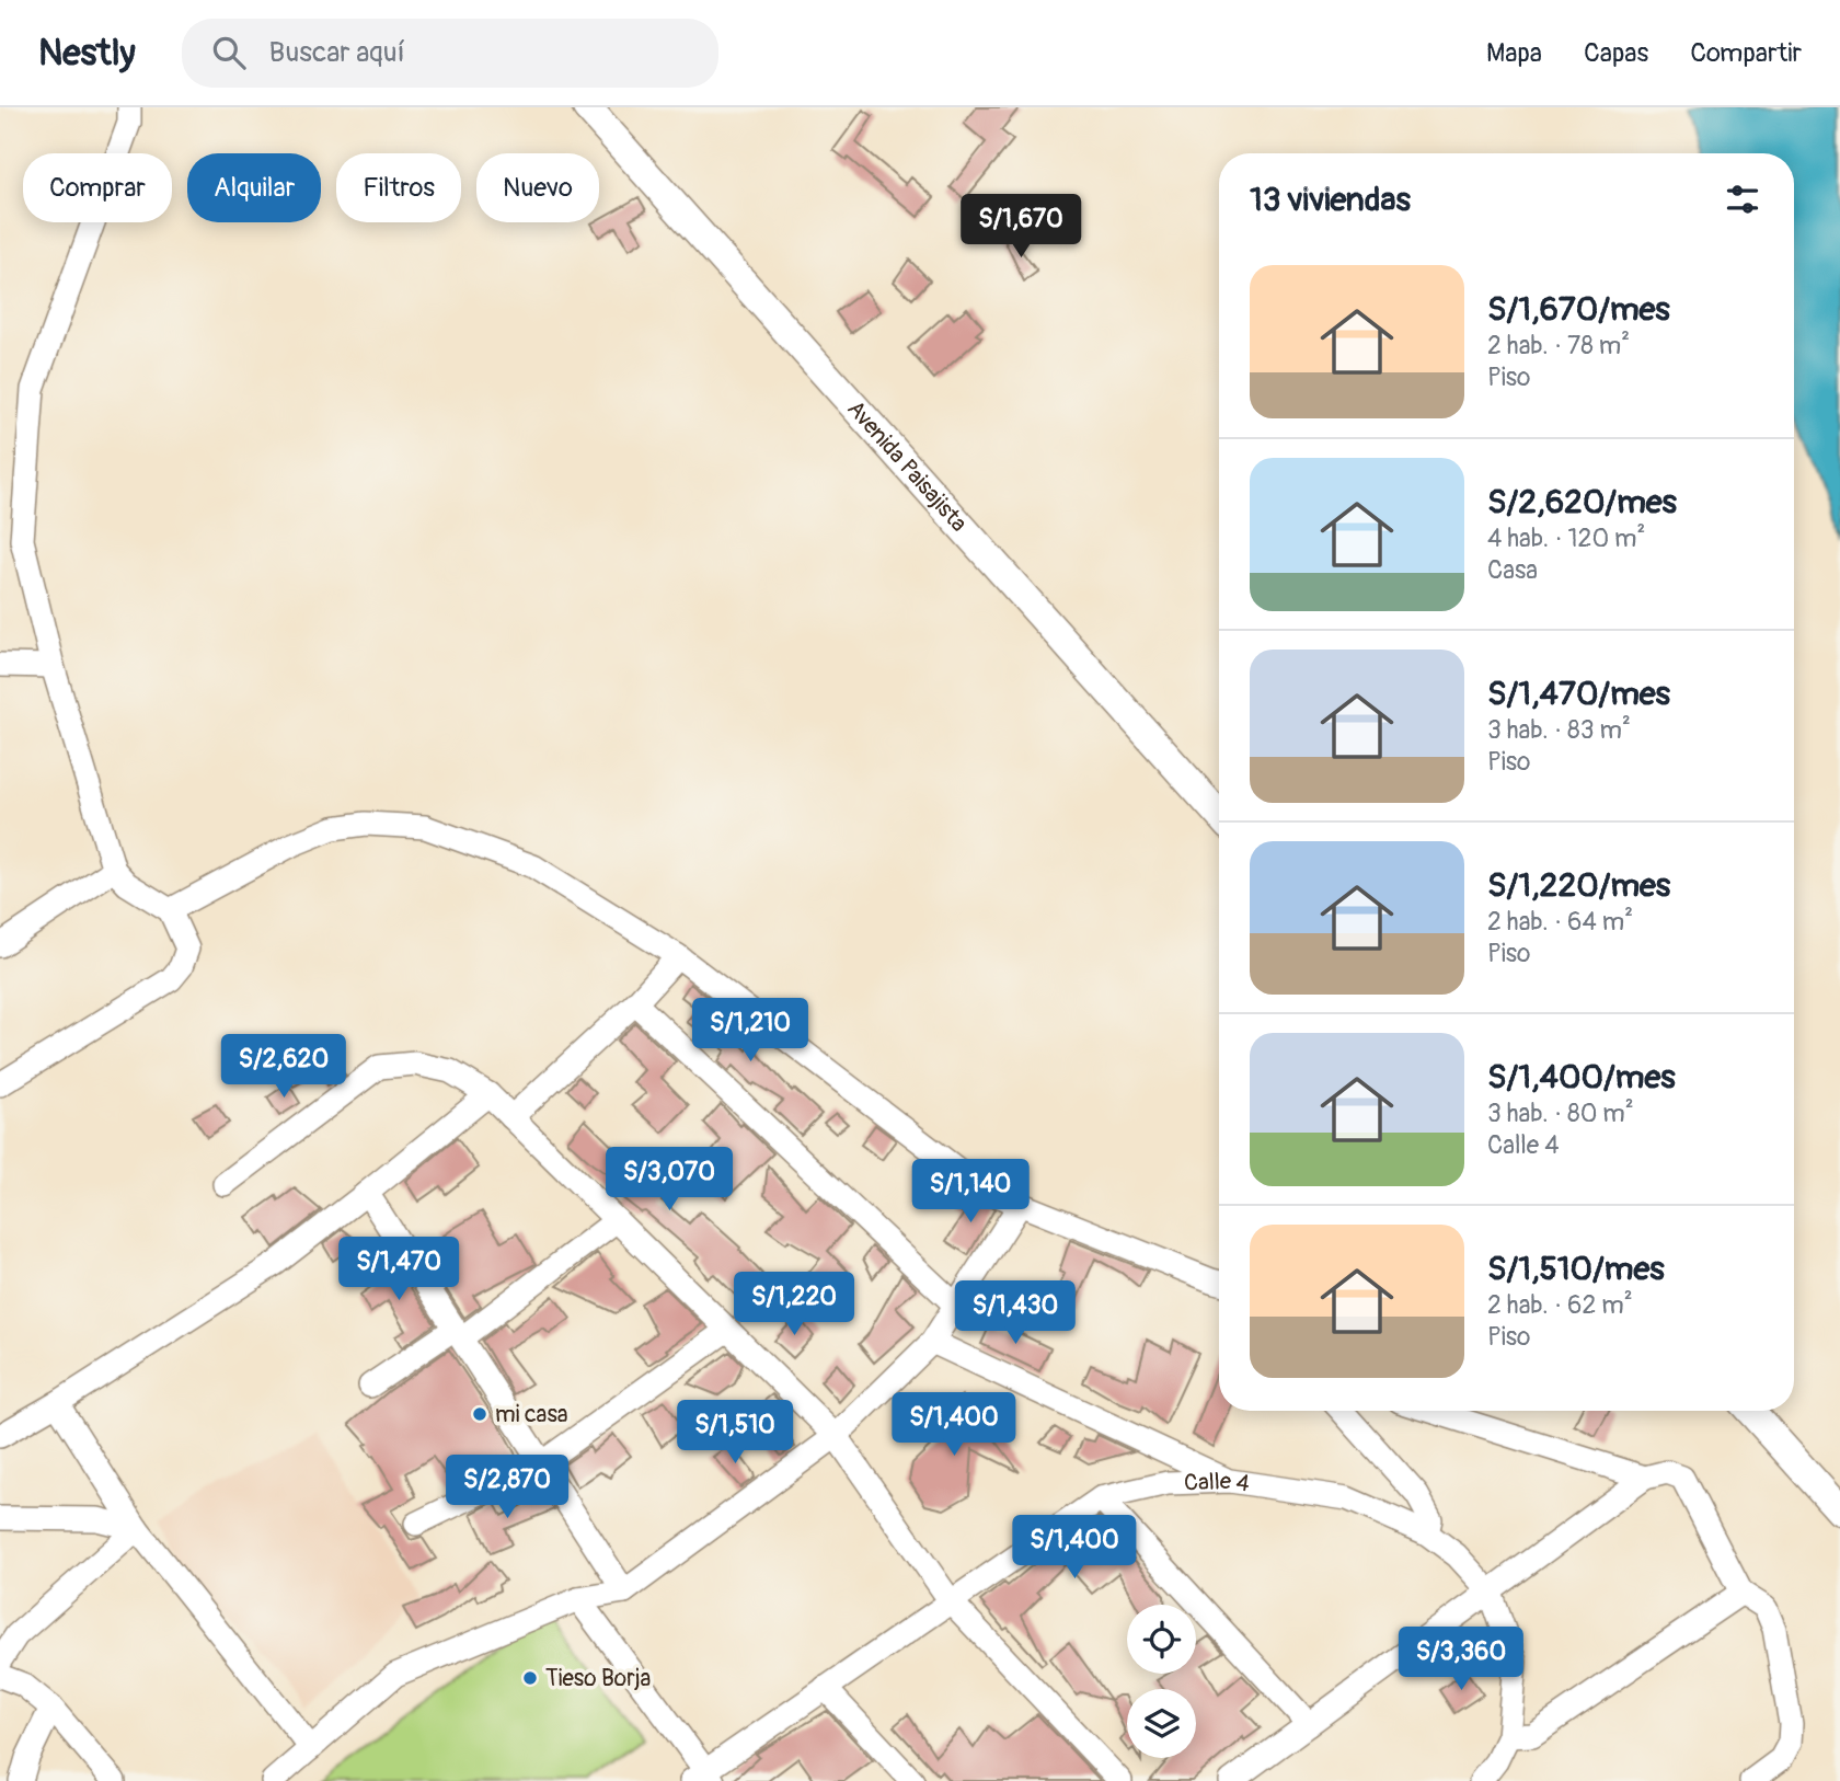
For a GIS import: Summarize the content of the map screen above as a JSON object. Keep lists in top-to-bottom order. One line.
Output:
{"streets":{"main road":["Avenida Paisajista"],"street":["Calle 4"]},"places":["mi casa","Tieso Borja"],"page":{"header":"Nestly","search":"Buscar aquí","nav":["Mapa","Capas","Compartir"],"chip":["Comprar","Alquilar","Filtros","Nuevo"],"heading":"13 viviendas","price":["S/1,670","S/1,210","S/2,620","S/3,070","S/1,140","S/1,470","S/1,220","S/1,430","S/1,400","S/1,510","S/2,870","S/1,400","S/3,360"],"list":[{"name":"S/1,670/mes","note":"2 hab. · 78 m² · Piso"},{"name":"S/2,620/mes","note":"4 hab. · 120 m² · Casa"},{"name":"S/1,470/mes","note":"3 hab. · 83 m² · Piso"},{"name":"S/1,220/mes","note":"2 hab. · 64 m² · Piso"},{"name":"S/1,400/mes","note":"3 hab. · 80 m² · Calle 4"},{"name":"S/1,510/mes","note":"2 hab. · 62 m² · Piso"}]}}
